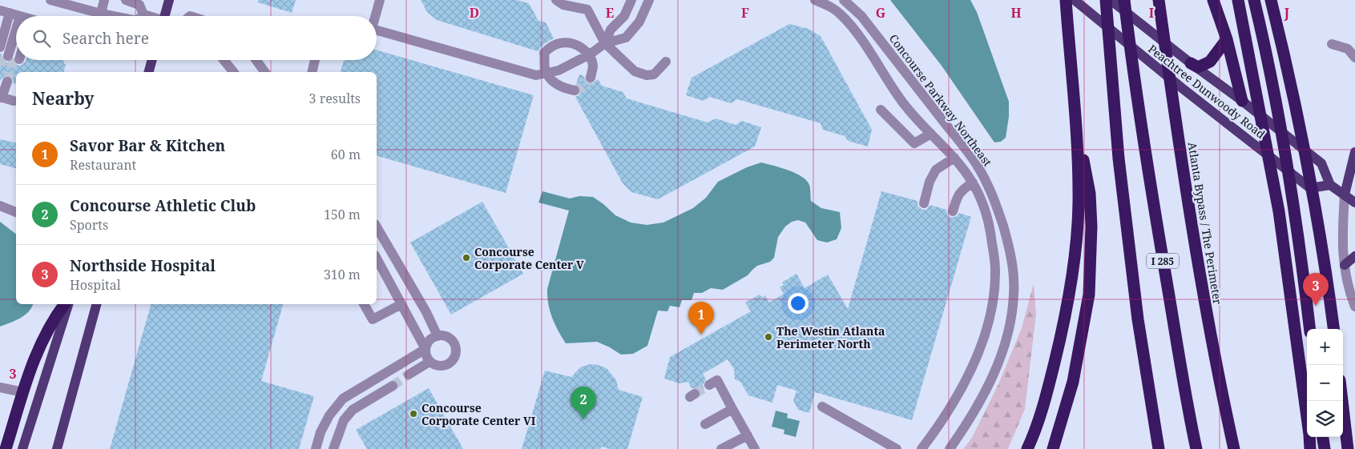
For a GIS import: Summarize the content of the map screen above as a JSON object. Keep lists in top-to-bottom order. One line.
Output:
{"streets":{"highway":["Atlanta Bypass / The Perimeter","I 285"],"main road":["Peachtree Dunwoody Road"],"street":["Concourse Parkway Northeast"]},"places":["Concourse Corporate Center V","The Westin Atlanta Perimeter North","Concourse Corporate Center VI"],"page":{"search":"Search here","heading":["Nearby","3 results"],"list":[{"mark":"1","name":"Savor Bar & Kitchen","note":"Restaurant","value":"60 m"},{"mark":"2","name":"Concourse Athletic Club","note":"Sports","value":"150 m"},{"mark":"3","name":"Northside Hospital","note":"Hospital","value":"310 m"}],"pins":["3","1","2"],"map_buttons":["+","−"]},"grid":{"columns":["D","E","F","G","H","I","J"],"rows":["3"]}}
